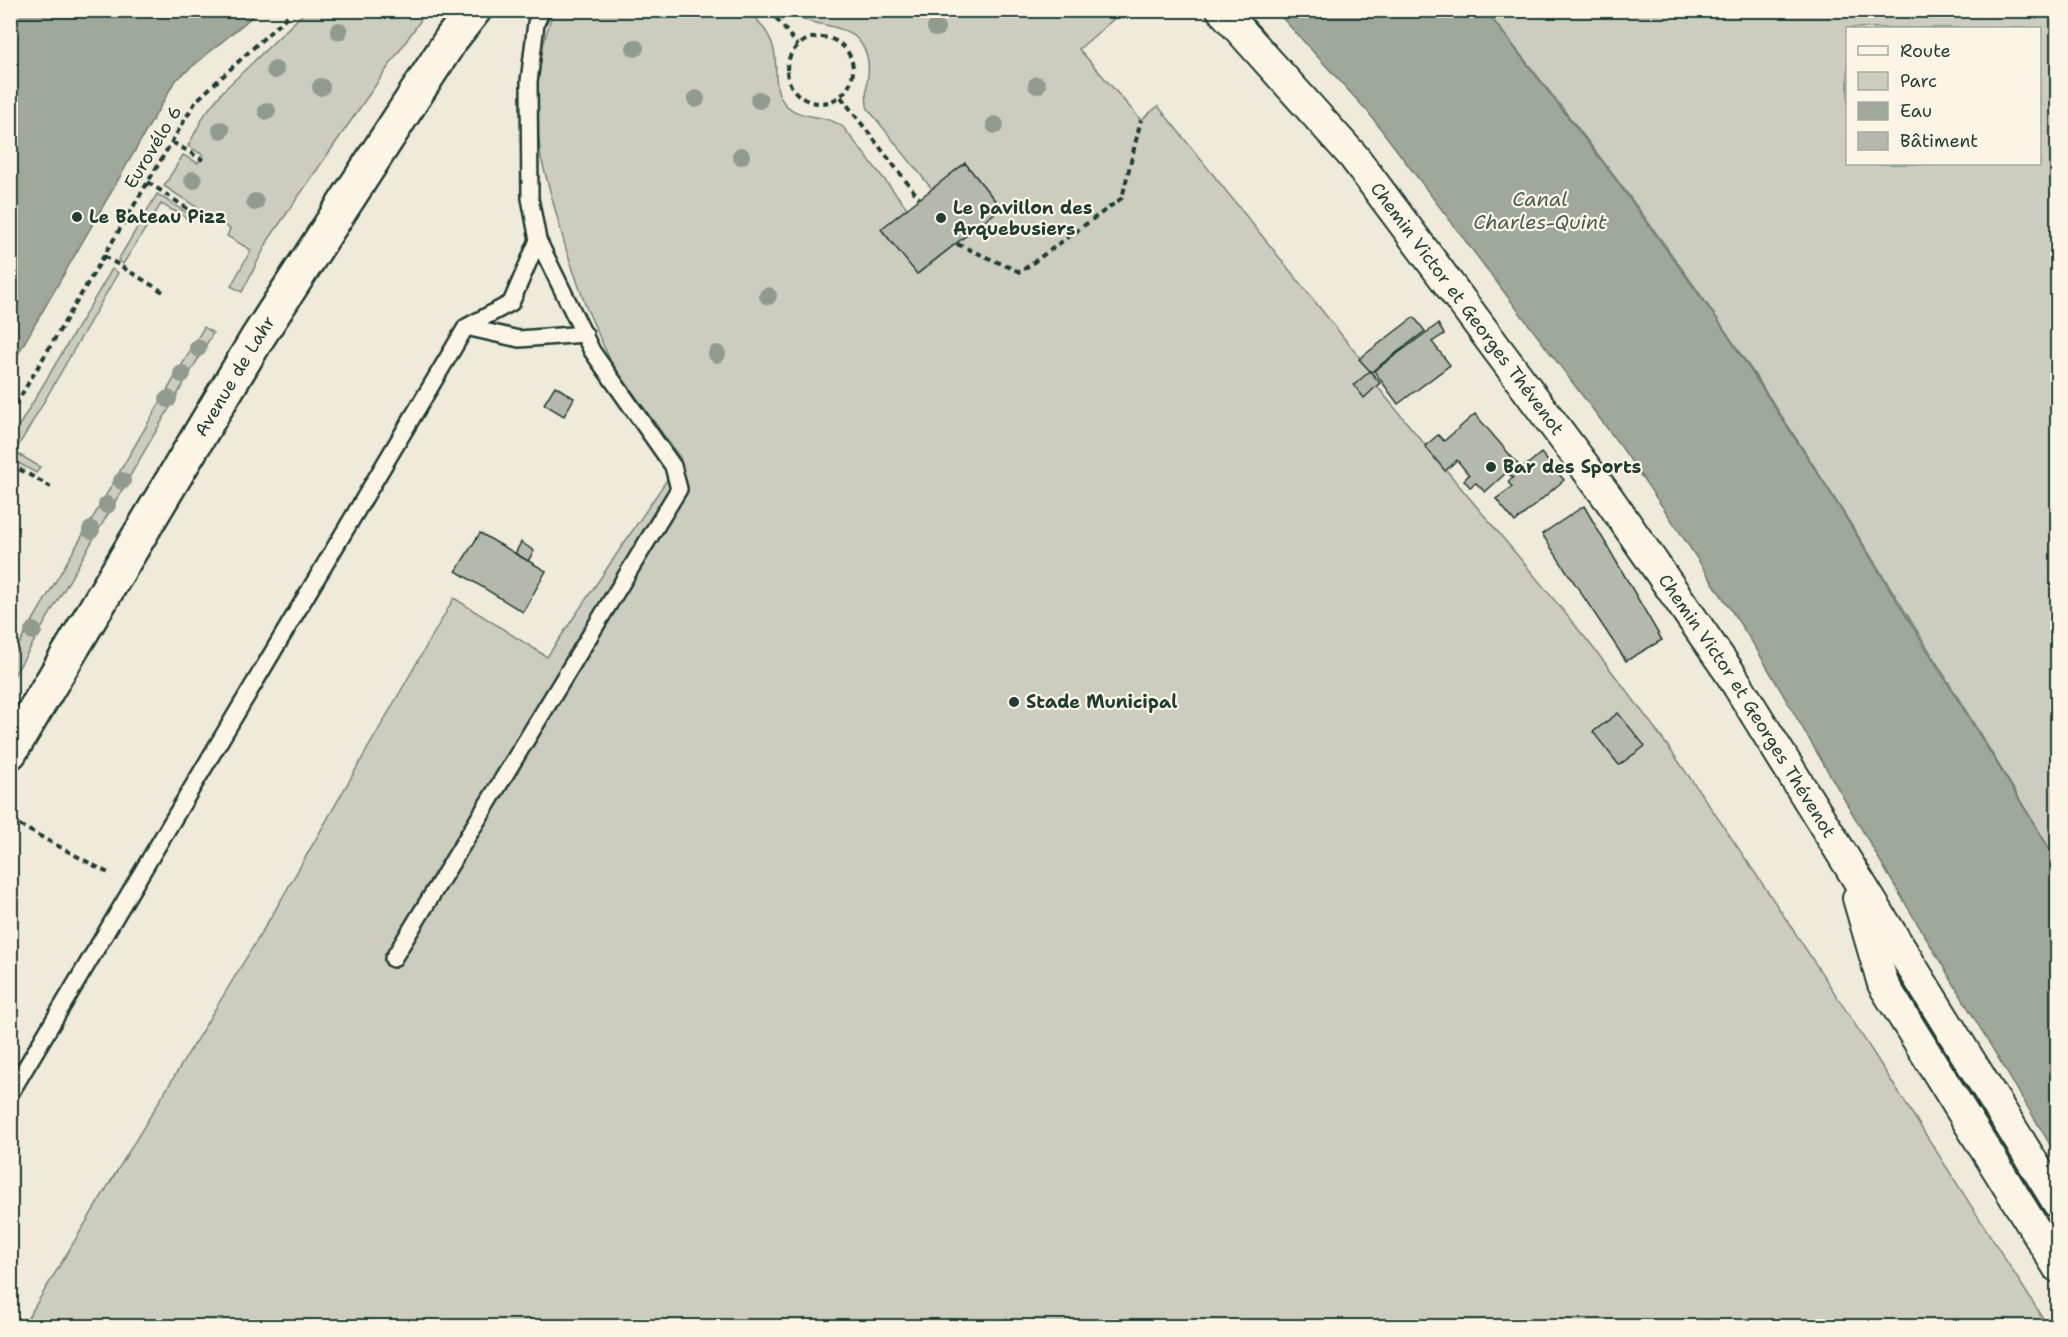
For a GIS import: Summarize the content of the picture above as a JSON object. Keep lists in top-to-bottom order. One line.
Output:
{"streets":{"main road":["Avenue de Lahr"],"street":["Chemin Victor et Georges Thévenot"],"path":["Eurovélo 6"]},"water":["Canal Charles-Quint"],"places":["Le Bateau Pizz","Le pavillon des Arquebusiers","Bar des Sports","Stade Municipal"],"legend":["Route","Parc","Eau","Bâtiment"]}
